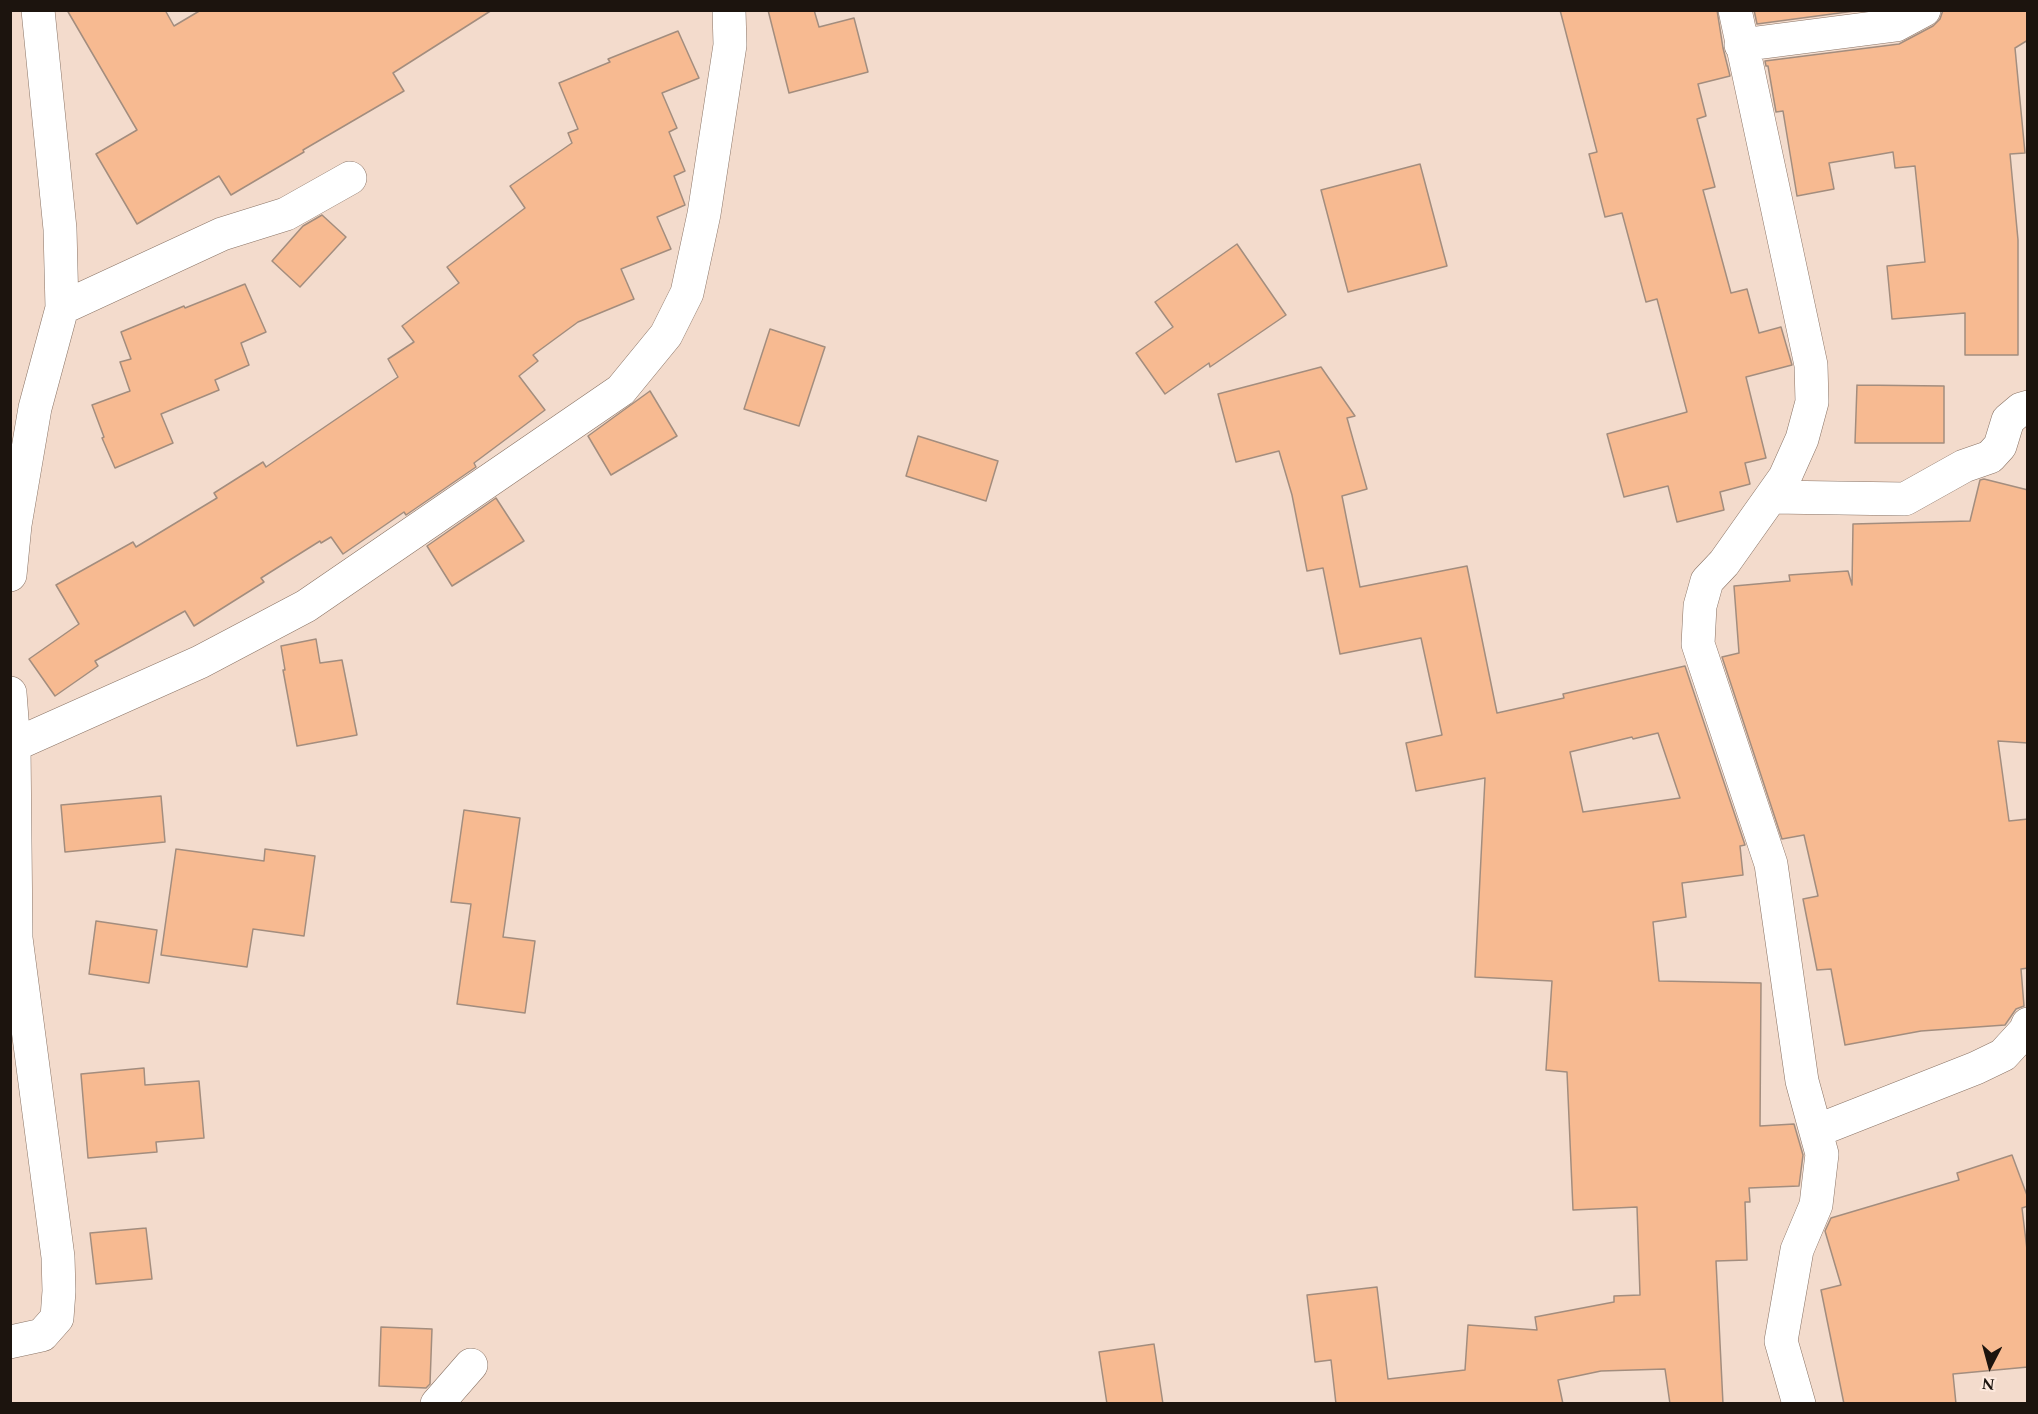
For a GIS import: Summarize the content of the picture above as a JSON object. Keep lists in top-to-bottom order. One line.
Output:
{"north":"bottom"}
